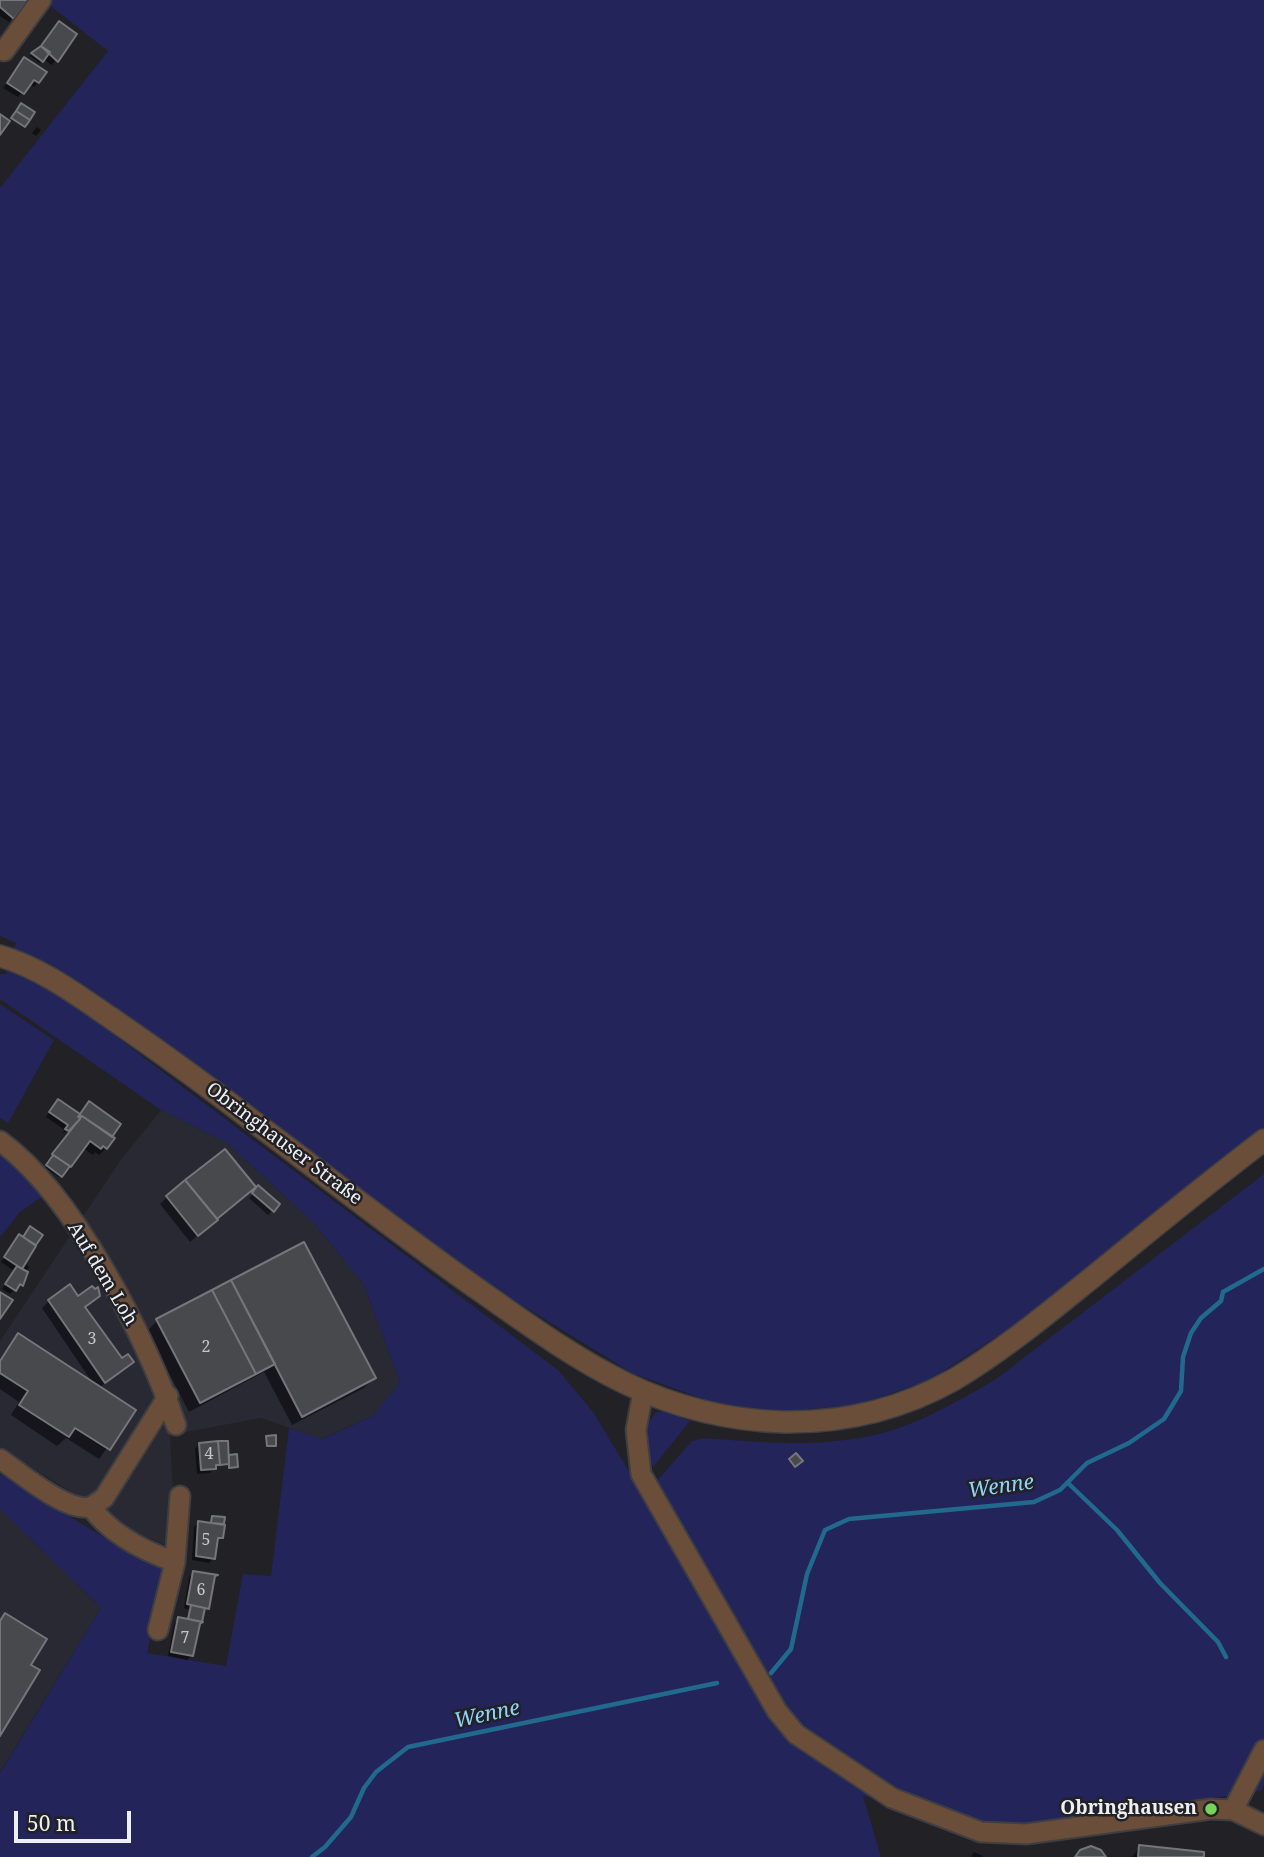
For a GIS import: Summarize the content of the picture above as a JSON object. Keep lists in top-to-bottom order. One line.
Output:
{"streets":{"street":["Obringhauser Straße","Auf dem Loh"]},"water":["Wenne"],"places":["Obringhausen"],"house_numbers":["3","2","4","5","6","7"],"scale_bar":"50 m"}
